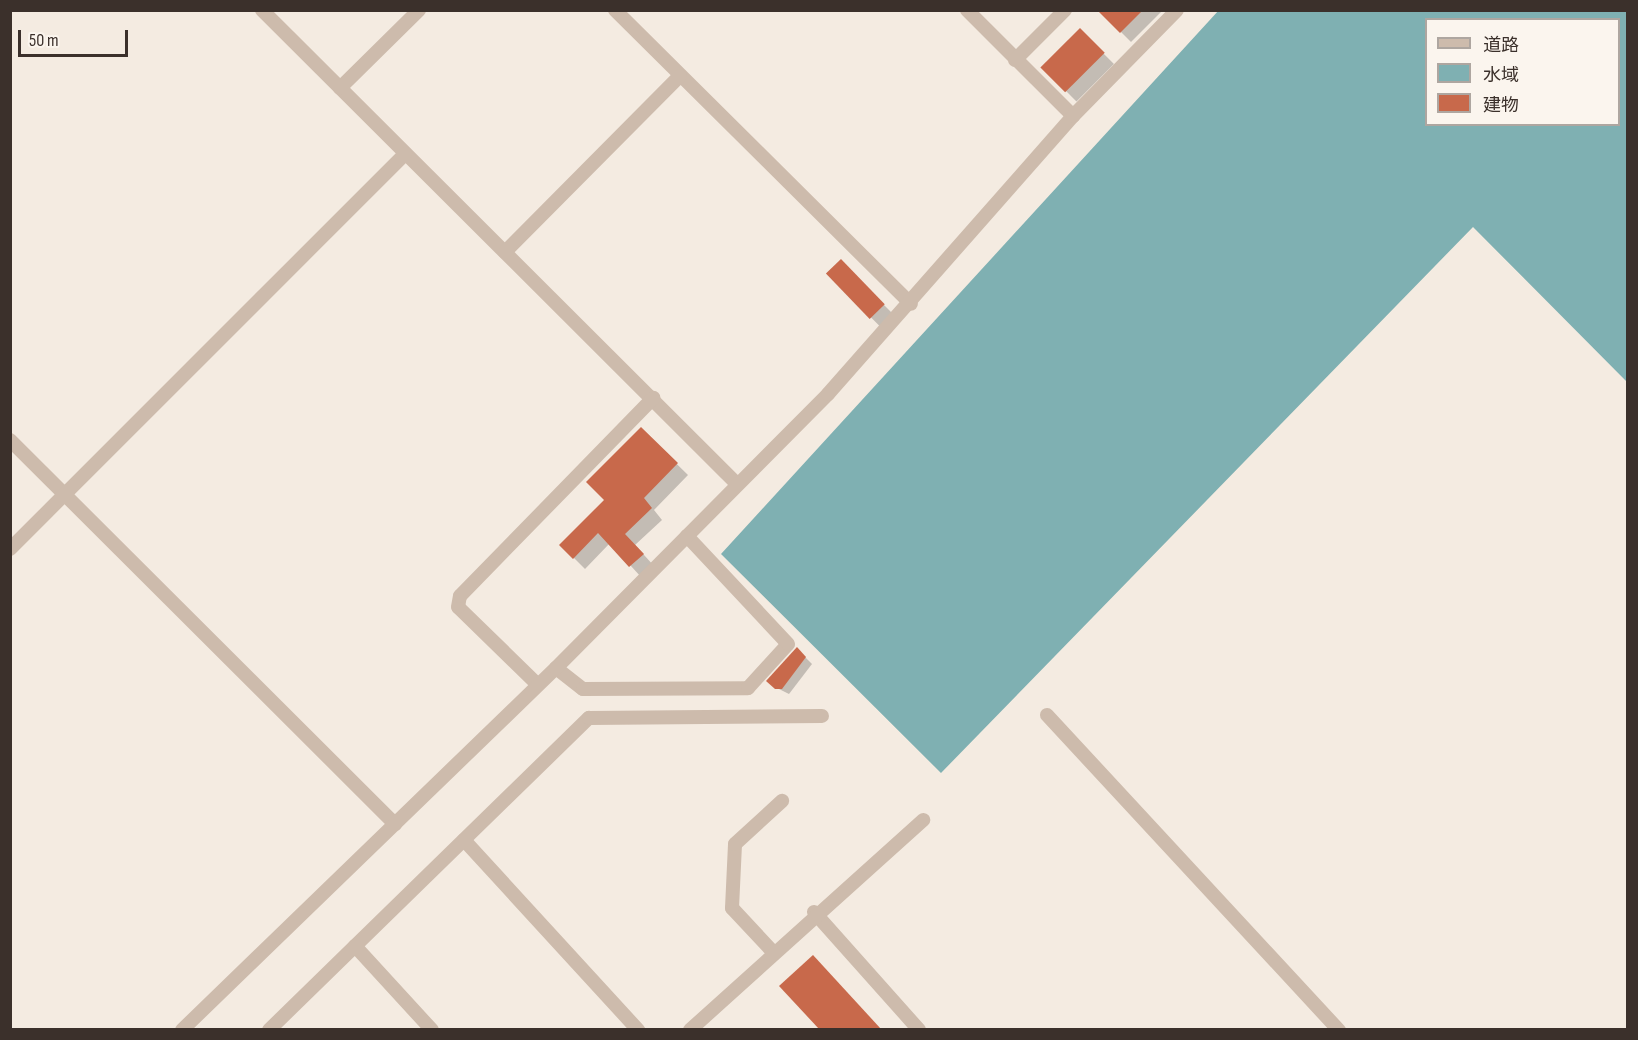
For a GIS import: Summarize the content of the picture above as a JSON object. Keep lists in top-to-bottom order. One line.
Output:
{"legend":["道路","水域","建物"],"scale_bar":"50 m"}
